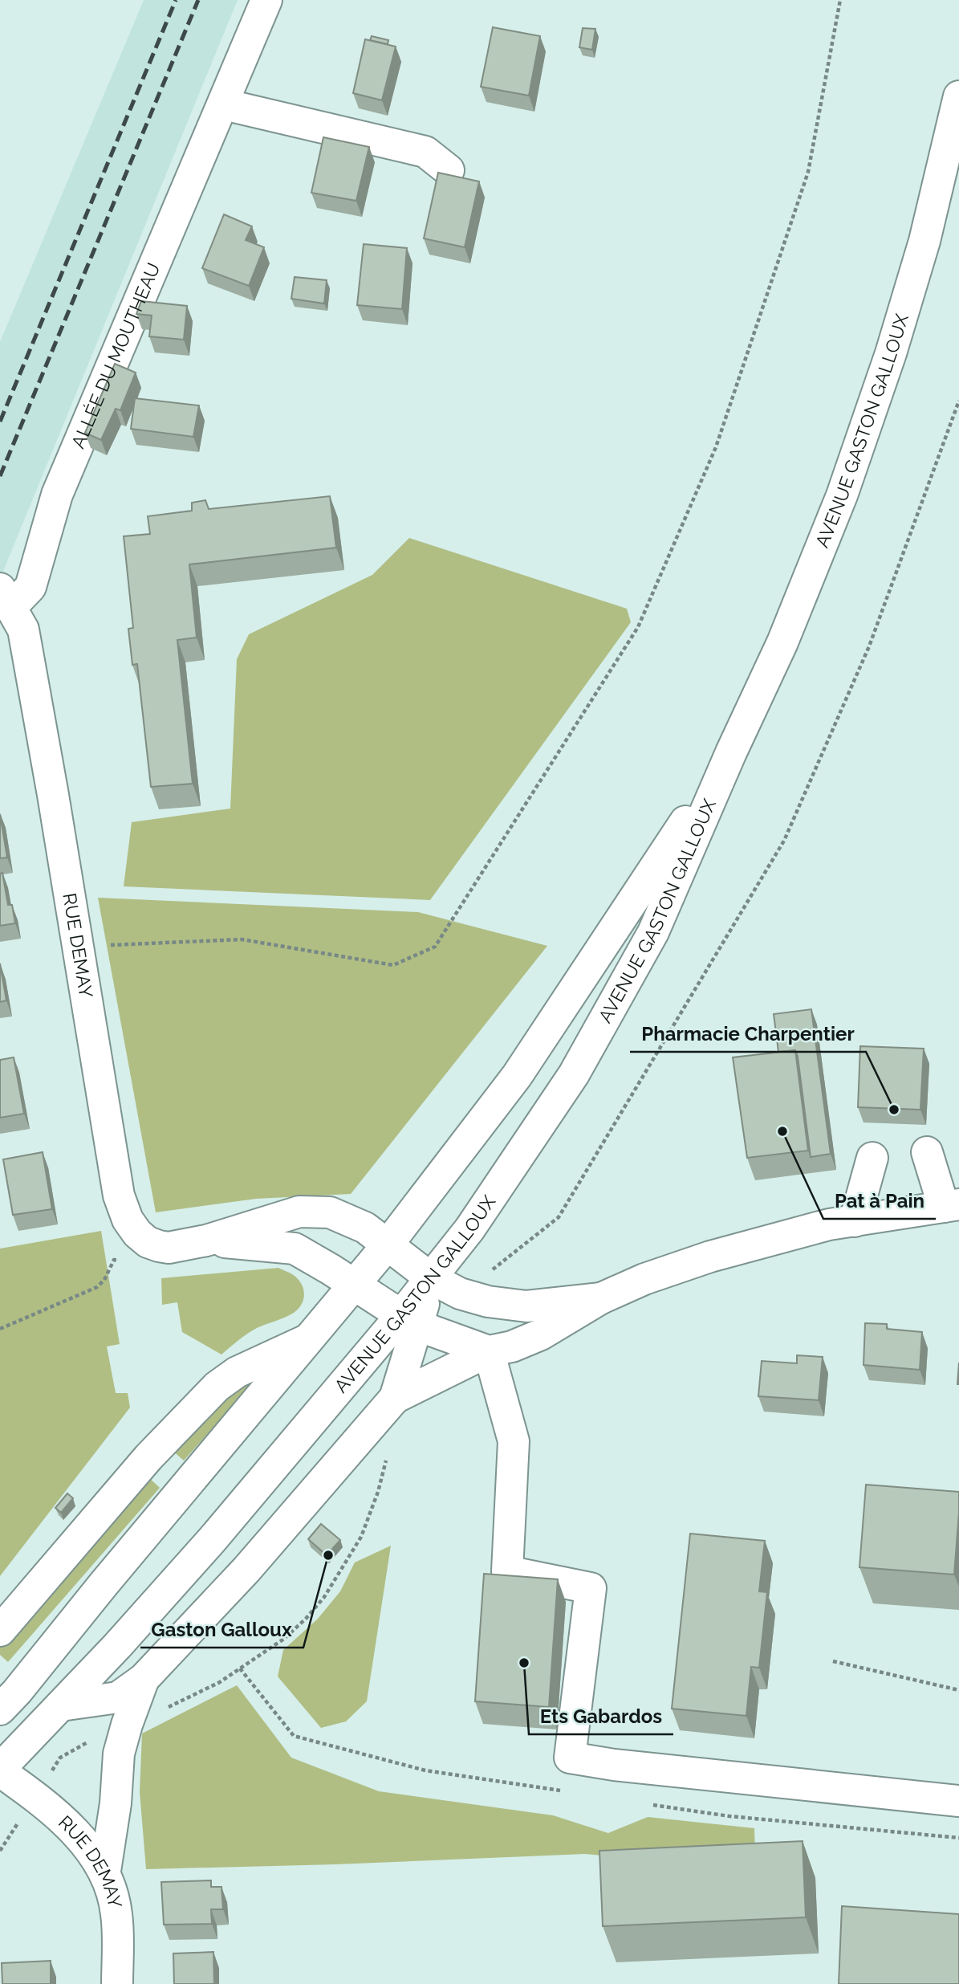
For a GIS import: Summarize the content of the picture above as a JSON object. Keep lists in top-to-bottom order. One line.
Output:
{"streets":{"main road":["ALLÉE DU MOUTHEAU","AVENUE GASTON GALLOUX","RUE DEMAY"]},"crossings":[["ALLÉE DU MOUTHEAU","RUE DEMAY"],["AVENUE GASTON GALLOUX","RUE DEMAY"]],"places":["Pharmacie Charpentier","Pat à Pain","Gaston Galloux","Ets Gabardos"]}
